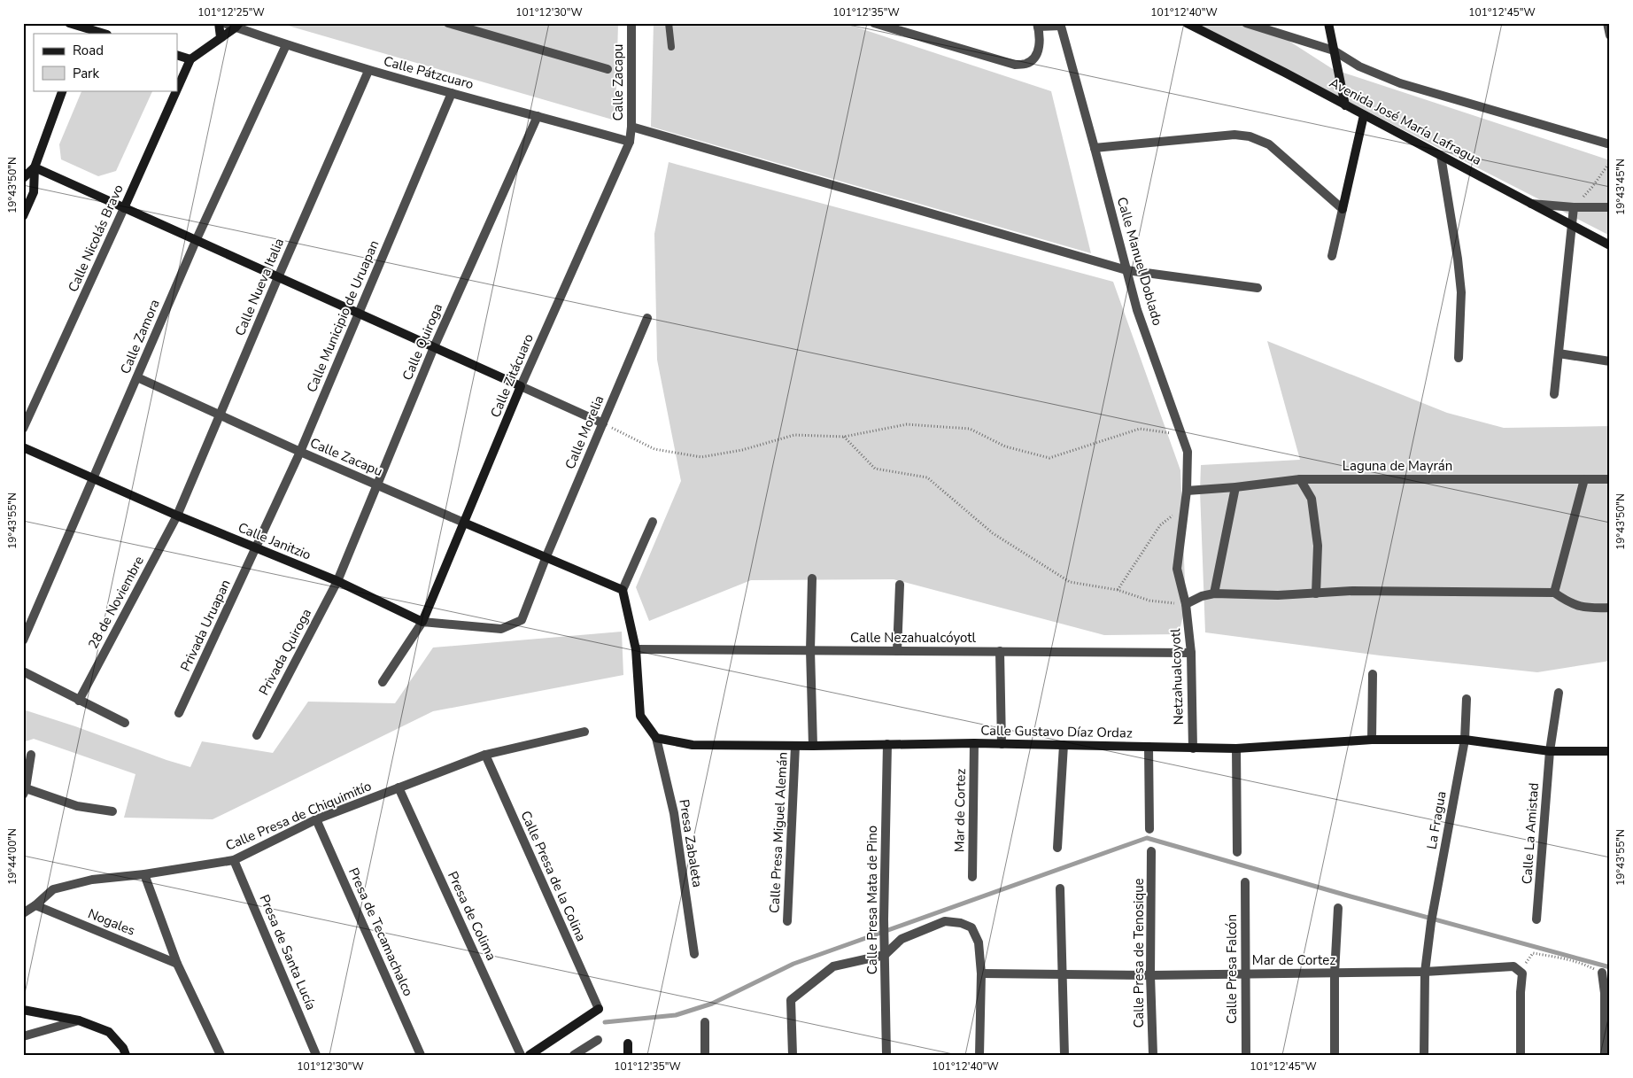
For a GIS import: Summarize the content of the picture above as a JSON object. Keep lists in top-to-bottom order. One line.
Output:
{"streets":{"street":["Calle Pátzcuaro","Calle Zacapu","Avenida José María Lafragua","Calle Nicolás Bravo","Calle Manuel Doblado","Calle Nueva Italia","Calle Municipio de Uruapan","Calle Zamora","Calle Quiroga","Calle Zitácuaro","Calle Morelia","Laguna de Mayrán","Calle Janitzio","28 de Noviembre","Privada Uruapan","Calle Nezahualcóyotl","Privada Quiroga","Netzahualcoyotl","Calle Gustavo Díaz Ordaz","Mar de Cortez","Calle Presa de Chiquimitío","La Fragua","Calle Presa Miguel Alemán","Calle La Amistad","Presa Zabaleta","Calle Presa de la Colina","Calle Presa Mata de Pino","Presa de Colima","Nogales","Presa de Tecamachalco","Presa de Santa Lucía","Calle Presa de Tenosique","Calle Presa Falcón"]},"crossings":[["Calle Pátzcuaro","Calle Zacapu"],["Calle Pátzcuaro","Calle Nueva Italia"],["Calle Pátzcuaro","Calle Municipio de Uruapan"],["Calle Pátzcuaro","Calle Zamora"],["Calle Pátzcuaro","Calle Quiroga"],["Calle Pátzcuaro","Calle Zitácuaro"],["Calle Zacapu","Calle Nueva Italia"],["Calle Zacapu","Calle Municipio de Uruapan"],["Calle Zacapu","Calle Zamora"],["Calle Zacapu","Calle Quiroga"],["Calle Zacapu","Calle Zitácuaro"],["Calle Zacapu","Calle Morelia"],["Calle Manuel Doblado","Laguna de Mayrán"],["Calle Manuel Doblado","Netzahualcoyotl"],["Calle Nueva Italia","Calle Janitzio"],["Calle Nueva Italia","28 de Noviembre"],["Calle Municipio de Uruapan","Calle Janitzio"],["Calle Municipio de Uruapan","Privada Uruapan"],["Calle Zamora","Calle Janitzio"],["Calle Quiroga","Calle Janitzio"],["Calle Quiroga","Privada Quiroga"],["Calle Zitácuaro","Calle Janitzio"],["Calle Morelia","Calle Janitzio"],["Calle Janitzio","28 de Noviembre"],["Calle Janitzio","Privada Uruapan"],["Calle Janitzio","Privada Quiroga"],["Calle Nezahualcóyotl","Netzahualcoyotl"],["Netzahualcoyotl","Calle Gustavo Díaz Ordaz"],["Calle Gustavo Díaz Ordaz","Mar de Cortez"],["Calle Gustavo Díaz Ordaz","La Fragua"],["Calle Gustavo Díaz Ordaz","Calle Presa Miguel Alemán"],["Calle Gustavo Díaz Ordaz","Calle La Amistad"],["Calle Gustavo Díaz Ordaz","Presa Zabaleta"],["Calle Gustavo Díaz Ordaz","Calle Presa Mata de Pino"],["Mar de Cortez","La Fragua"],["Mar de Cortez","Calle Presa de Tenosique"],["Mar de Cortez","Calle Presa Falcón"],["Calle Presa de Chiquimitío","Calle Presa de la Colina"],["Calle Presa de Chiquimitío","Presa de Colima"],["Calle Presa de Chiquimitío","Nogales"],["Calle Presa de Chiquimitío","Presa de Tecamachalco"],["Calle Presa de Chiquimitío","Presa de Santa Lucía"]],"legend":["Road","Park"],"coordinates":["101°12'25\"W","101°12'30\"W","101°12'35\"W","101°12'40\"W","101°12'45\"W","19°43'50\"N","19°43'45\"N","19°43'55\"N","19°44'00\"N"]}
